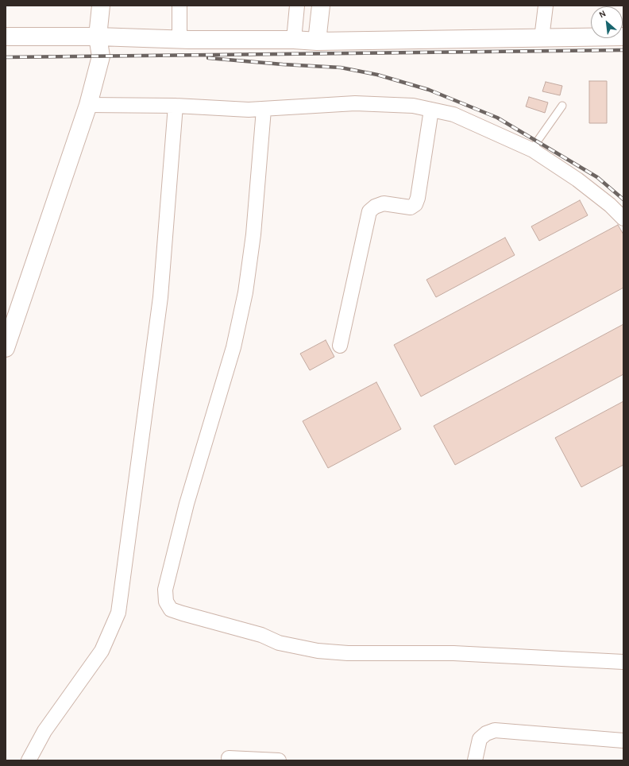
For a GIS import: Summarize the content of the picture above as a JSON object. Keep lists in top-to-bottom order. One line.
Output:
{"north":"top left"}
